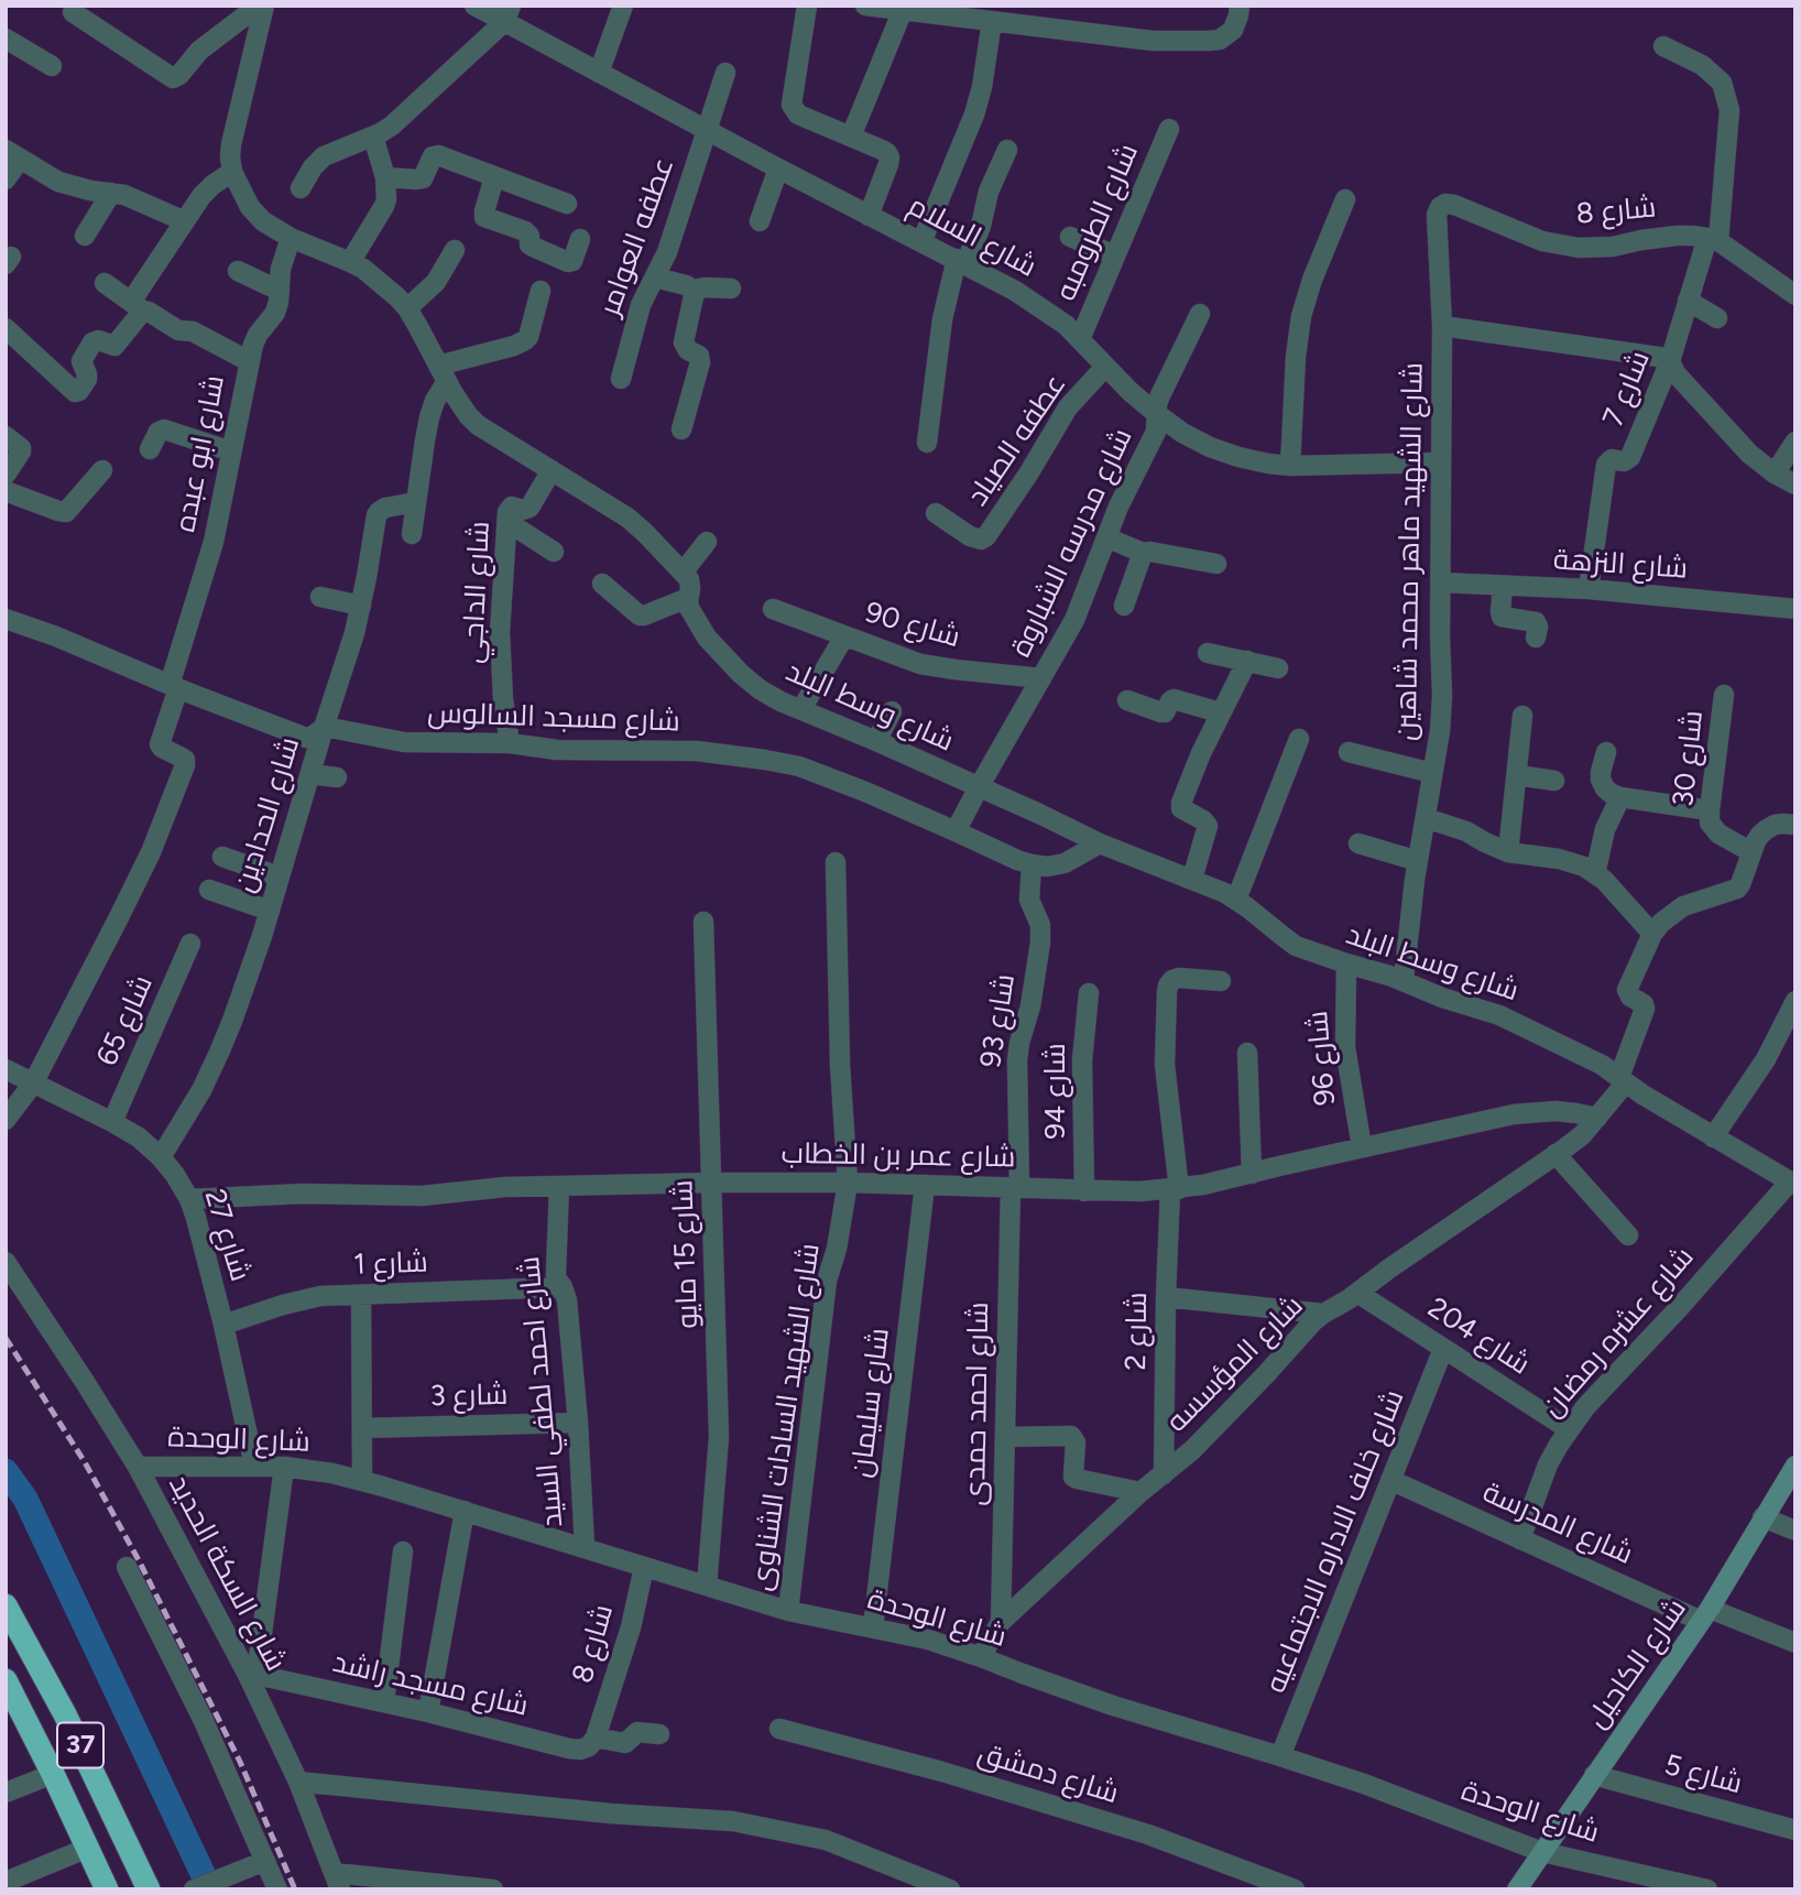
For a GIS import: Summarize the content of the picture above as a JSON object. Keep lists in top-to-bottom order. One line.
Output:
{"streets":{"highway":["37"],"street":["شارع 8","شارع الطرومبه","عطفه العوامر","شارع السلام","شارع 7","عطفه الصياد","شارع ابو عبده","شارع مدرسه الشباروة","شارع الشهيد ماهر محمد شاهين","شارع النزهة","شارع الداجي","شارع 90","شارع وسط البلد","شارع مسجد السالوس","شارع 30","شارع الحدادين","شارع 65","شارع 93","شارع 96","شارع 94","شارع عمر بن الخطاب","شارع 27","شارع 15 مايو","شارع 1","شارع 2","شارع عشره رمضان","شارع 204","شارع المؤسسه","شارع احمد لطفي السيد","شارع 3","شارع سليمان","شارع احمد حمدى","شارع الشهيد السادات الشناوى","شارع الوحدة","شارع المدرسة","شارع خلف الاداره الاجتماعيه","شارع السكة الحديد","شارع الكاحيل","شارع مسجد راشد","شارع دمشق","شارع 5"]},"crossings":[["شارع 8","شارع 7"],["شارع 8","شارع الشهيد ماهر محمد شاهين"],["شارع 8","شارع الوحدة"],["شارع 8","شارع مسجد راشد"],["شارع الطرومبه","شارع السلام"],["عطفه العوامر","شارع السلام"],["شارع السلام","عطفه الصياد"],["شارع السلام","شارع مدرسه الشباروة"],["شارع السلام","شارع الشهيد ماهر محمد شاهين"],["شارع 7","شارع النزهة"],["شارع ابو عبده","شارع مسجد السالوس"],["شارع ابو عبده","شارع 27"],["شارع مدرسه الشباروة","شارع 90"],["شارع مدرسه الشباروة","شارع وسط البلد"],["شارع مدرسه الشباروة","شارع مسجد السالوس"],["شارع الشهيد ماهر محمد شاهين","شارع النزهة"],["شارع الشهيد ماهر محمد شاهين","شارع وسط البلد"],["شارع الداجي","شارع مسجد السالوس"],["شارع وسط البلد","شارع مسجد السالوس"],["شارع وسط البلد","شارع 96"],["شارع وسط البلد","شارع عشره رمضان"],["شارع وسط البلد","شارع المؤسسه"],["شارع مسجد السالوس","شارع الحدادين"],["شارع مسجد السالوس","شارع 93"],["شارع الحدادين","شارع 27"],["شارع 65","شارع 27"],["شارع 93","شارع عمر بن الخطاب"],["شارع 93","شارع احمد حمدى"],["شارع 96","شارع عمر بن الخطاب"],["شارع 94","شارع عمر بن الخطاب"],["شارع عمر بن الخطاب","شارع 27"],["شارع عمر بن الخطاب","شارع 15 مايو"],["شارع عمر بن الخطاب","شارع 2"],["شارع عمر بن الخطاب","شارع المؤسسه"],["شارع عمر بن الخطاب","شارع احمد لطفي السيد"],["شارع عمر بن الخطاب","شارع سليمان"],["شارع عمر بن الخطاب","شارع احمد حمدى"],["شارع عمر بن الخطاب","شارع الشهيد السادات الشناوى"],["شارع 27","شارع 1"],["شارع 27","شارع الوحدة"],["شارع 15 مايو","شارع الوحدة"],["شارع 1","شارع احمد لطفي السيد"],["شارع 2","شارع المؤسسه"],["شارع عشره رمضان","شارع 204"],["شارع عشره رمضان","شارع المدرسة"],["شارع 204","شارع المؤسسه"],["شارع 204","شارع خلف الاداره الاجتماعيه"],["شارع المؤسسه","شارع احمد حمدى"],["شارع المؤسسه","شارع الوحدة"],["شارع احمد لطفي السيد","شارع 3"],["شارع احمد لطفي السيد","شارع الوحدة"],["شارع سليمان","شارع الوحدة"],["شارع الشهيد السادات الشناوى","شارع الوحدة"],["شارع الوحدة","شارع خلف الاداره الاجتماعيه"],["شارع الوحدة","شارع السكة الحديد"],["شارع الوحدة","شارع الكاحيل"],["شارع المدرسة","شارع خلف الاداره الاجتماعيه"],["شارع المدرسة","شارع الكاحيل"],["شارع السكة الحديد","شارع مسجد راشد"],["شارع الكاحيل","شارع 5"]]}
